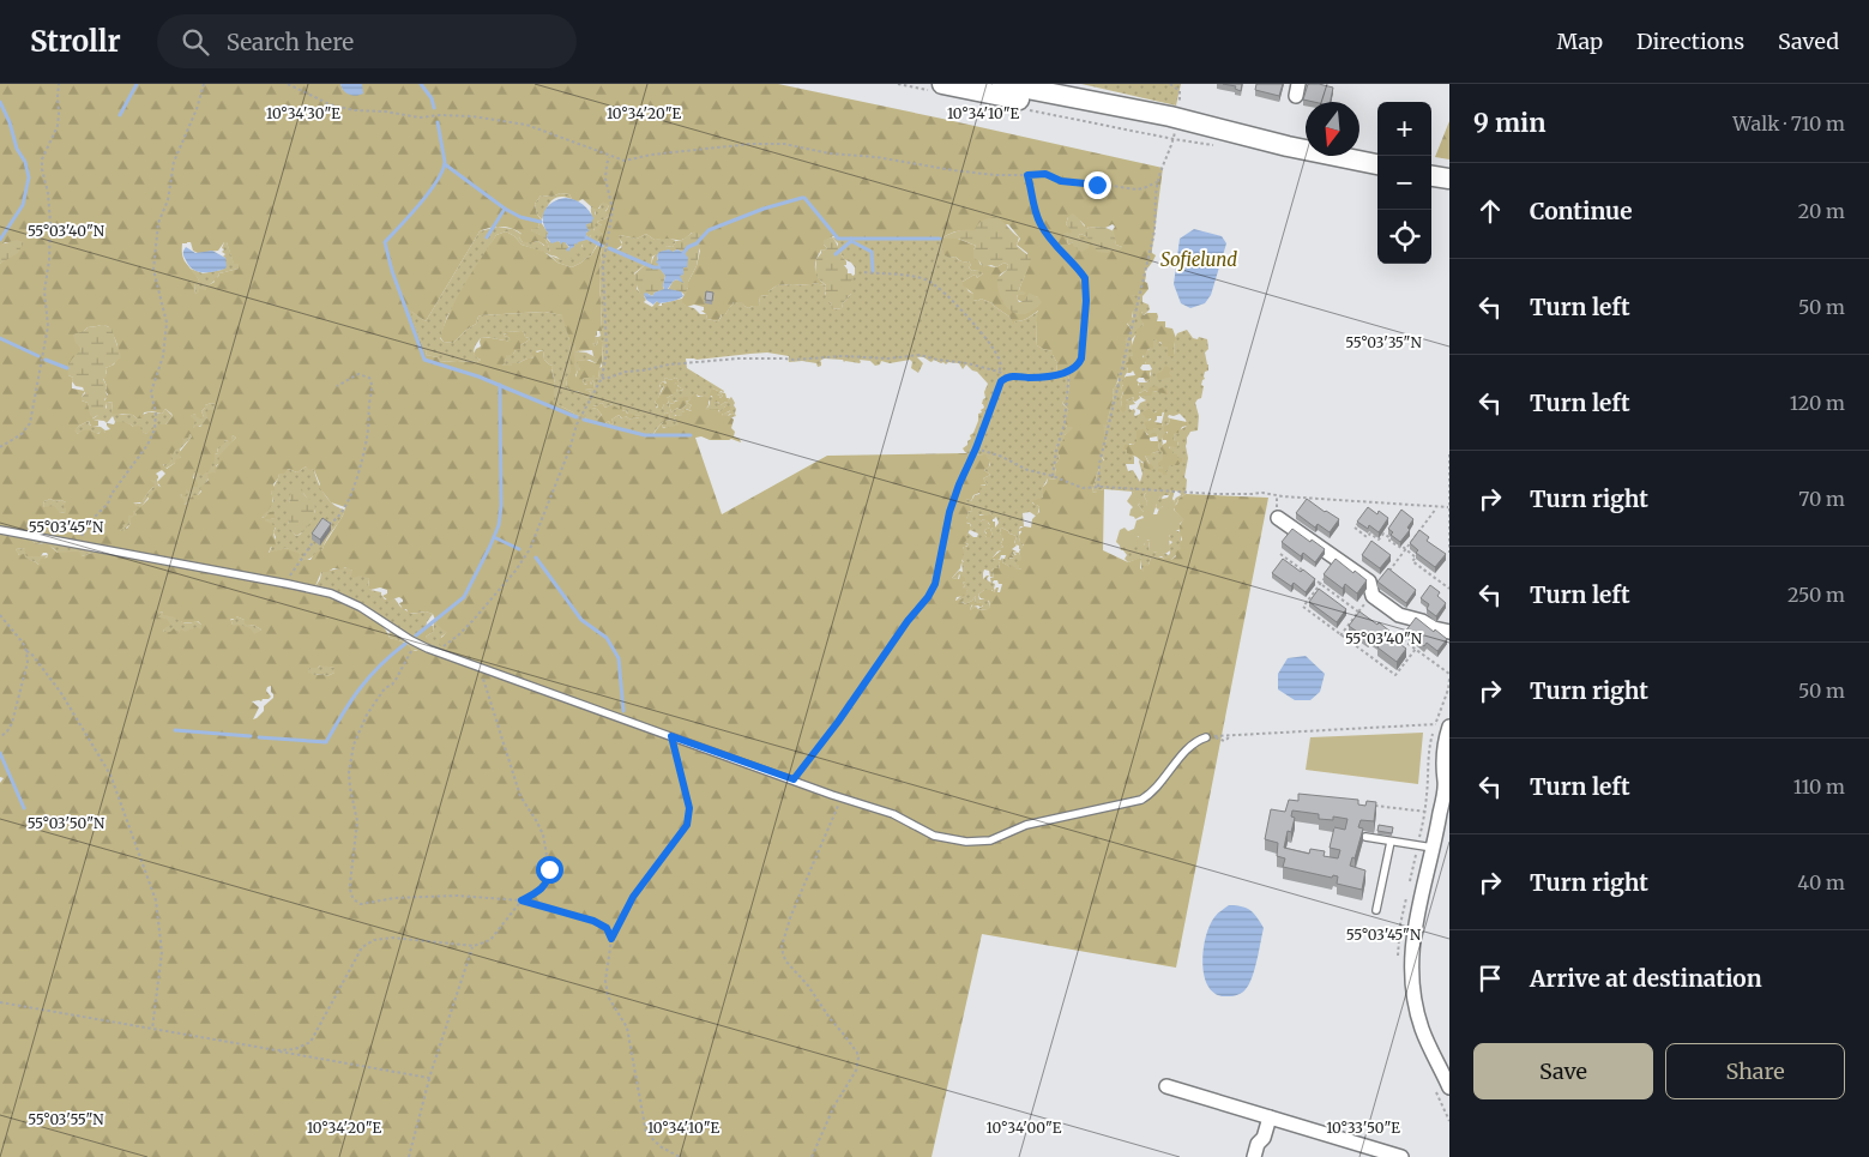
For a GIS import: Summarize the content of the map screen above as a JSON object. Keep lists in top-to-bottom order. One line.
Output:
{"parks":["Sofielund"],"north":"bottom","page":{"header":"Strollr","search":"Search here","nav":["Map","Directions","Saved"],"heading":["9 min","Walk · 710 m"],"map_buttons":["+","−"],"list":[["Continue","20 m"],["Turn left","50 m"],["Turn left","120 m"],["Turn right","70 m"],["Turn left","250 m"],["Turn right","50 m"],["Turn left","110 m"],["Turn right","40 m"],"Arrive at destination"],"buttons":["Save","Share"]},"coordinates":["10°34'30\"E","10°34'20\"E","10°34'10\"E","55°03'40\"N","55°03'35\"N","55°03'45\"N","55°03'50\"N","55°03'55\"N","10°34'00\"E","10°33'50\"E"]}
